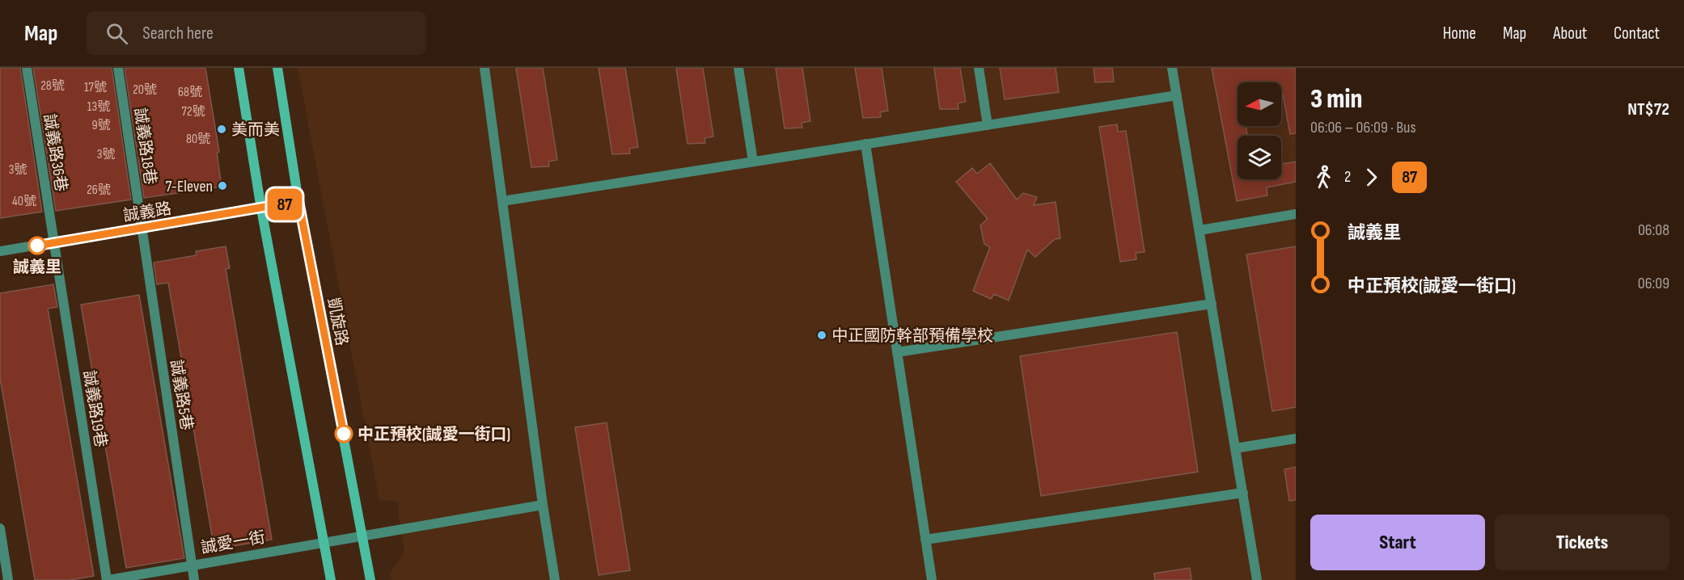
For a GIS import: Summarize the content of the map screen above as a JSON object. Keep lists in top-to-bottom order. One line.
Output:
{"streets":{"street":["誠義路18巷","誠義路36巷","誠義路","凱旋路","誠義路5巷","誠義路19巷","誠愛一街"]},"crossings":[["誠義路18巷","誠義路"],["誠義路18巷","誠義路5巷"],["誠義路36巷","誠義路"],["誠義路36巷","誠義路19巷"],["誠義路","凱旋路"],["誠義路","誠義路5巷"],["誠義路","誠義路19巷"],["凱旋路","誠愛一街"],["誠義路5巷","誠愛一街"],["誠義路19巷","誠愛一街"]],"places":["美而美","7-Eleven","誠義里","中正國防幹部預備學校","中正預校(誠愛一街口)"],"lines":["bus line 87"],"house_numbers":["28號","17號","20號","68號","13號","72號","9號","80號","3號","3號","26號","40號"],"north":"left","page":{"header":"Map","search":"Search here","nav":["Home","Map","About","Contact"],"on_map":"87","heading":["3 min","06:06 – 06:09 · Bus","NT$72"],"legs":["2","87"],"list":[{"name":"誠義里","value":"06:08"},{"name":"中正預校(誠愛一街口)","value":"06:09"}],"buttons":["Start","Tickets"]}}
